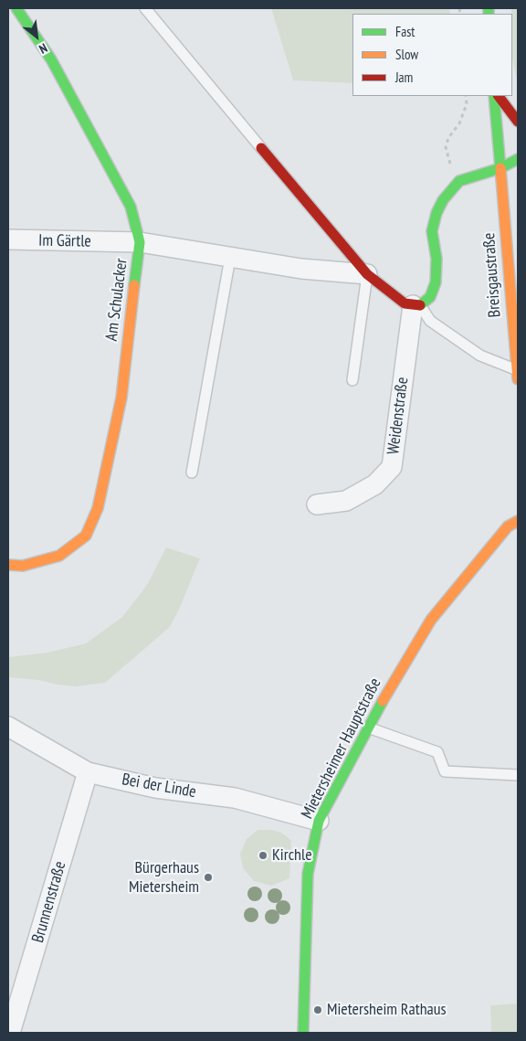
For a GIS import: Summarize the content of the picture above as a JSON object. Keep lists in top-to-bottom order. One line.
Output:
{"streets":{"street":["Im Gärtle","Breisgaustraße","Am Schulacker","Weidenstraße","Mietersheimer Hauptstraße","Bei der Linde","Brunnenstraße"]},"crossings":[["Im Gärtle","Am Schulacker"],["Mietersheimer Hauptstraße","Bei der Linde"],["Bei der Linde","Brunnenstraße"]],"places":["Kirchle","Bürgerhaus Mietersheim","Mietersheim Rathaus"],"legend":["Fast","Slow","Jam"],"north":"bottom right"}
